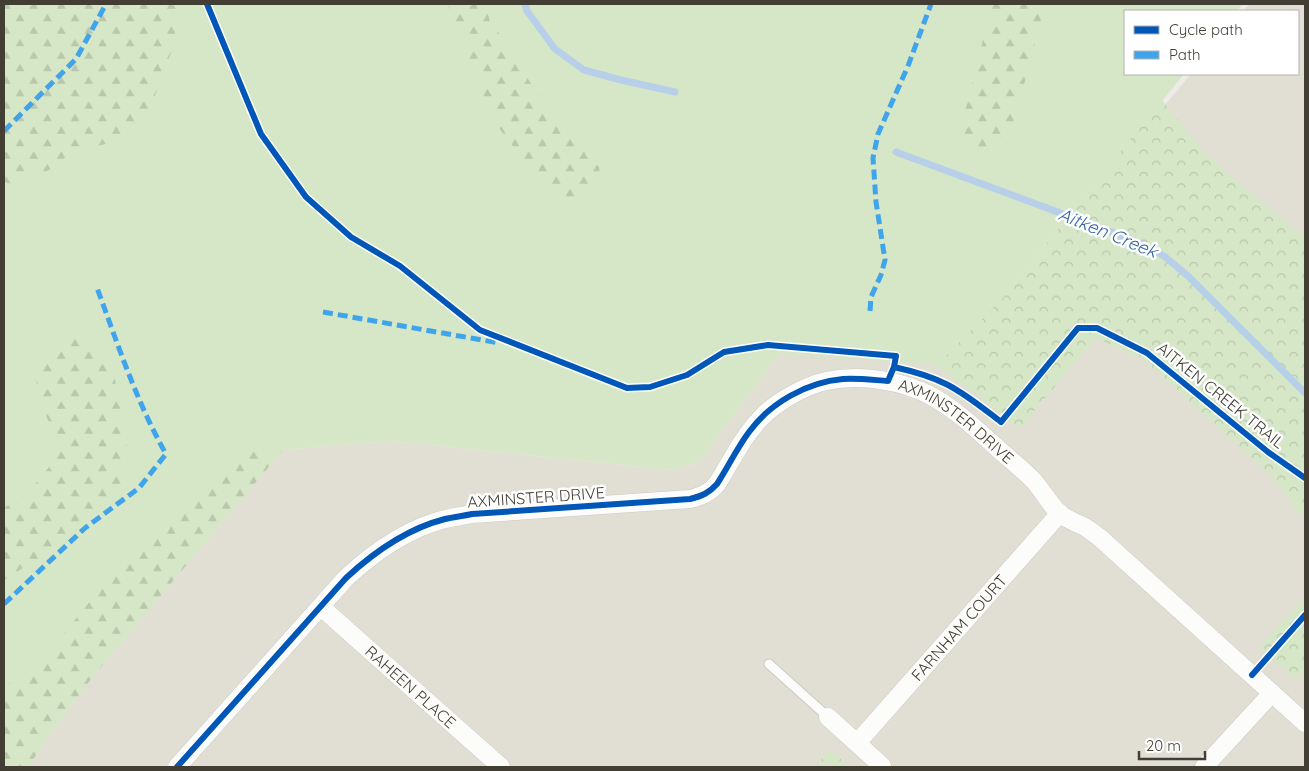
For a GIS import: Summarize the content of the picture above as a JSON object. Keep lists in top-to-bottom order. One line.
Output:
{"streets":{"street":["AXMINSTER DRIVE","FARNHAM COURT","RAHEEN PLACE"],"cycle path":["AITKEN CREEK TRAIL"]},"crossings":[["AXMINSTER DRIVE","FARNHAM COURT"],["AXMINSTER DRIVE","RAHEEN PLACE"]],"water":["Aitken Creek"],"legend":["Cycle path","Path"],"scale_bar":"20 m"}
